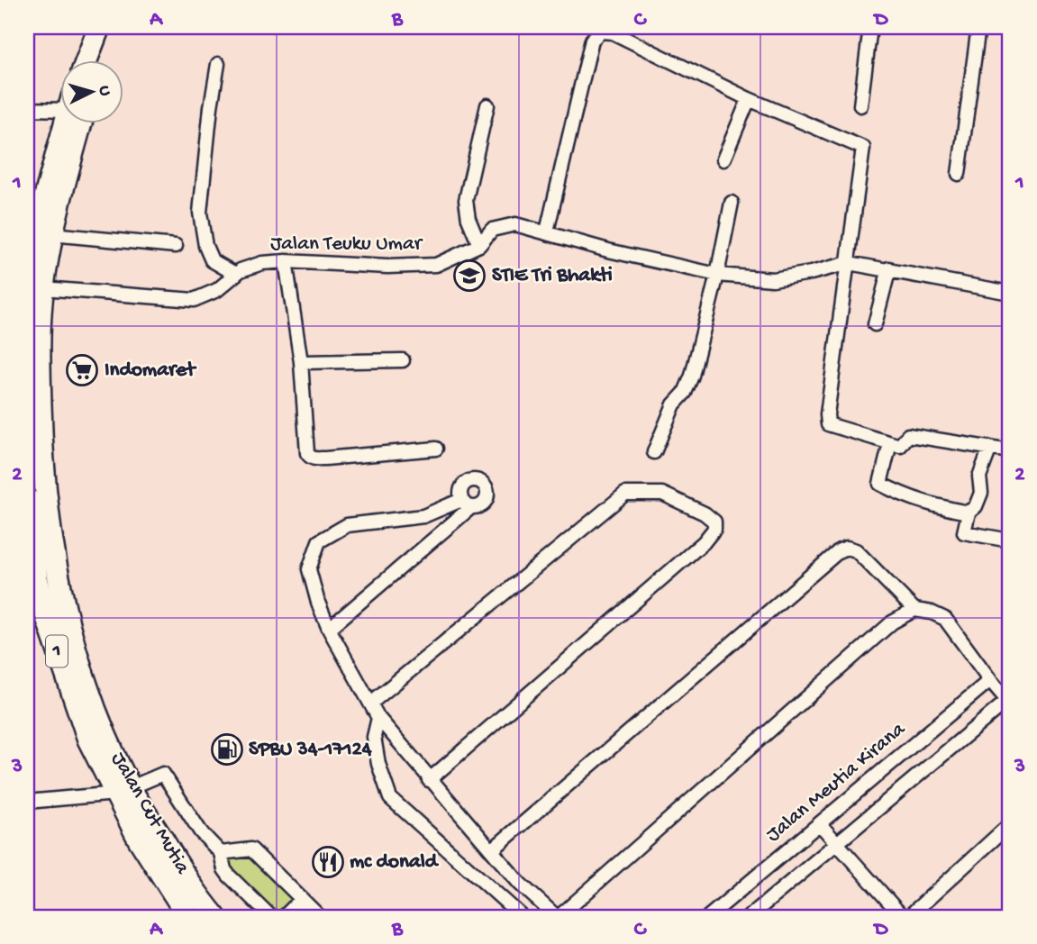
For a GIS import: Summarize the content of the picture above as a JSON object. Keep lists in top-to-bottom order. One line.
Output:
{"streets":{"highway":["1","Jalan Cut Mutia"],"street":["Jalan Teuku Umar","Jalan Meutia Kirana"]},"crossings":[["Jalan Teuku Umar","Jalan Cut Mutia"]],"places":{"school or university":["STIE Tri Bhakti"],"supermarket":["Indomaret"],"fuel station":["SPBU 34-17124"],"restaurant":["mc donald"]},"north":"right","grid":{"columns":["A","B","C","D"],"rows":["1","2","3"]}}
